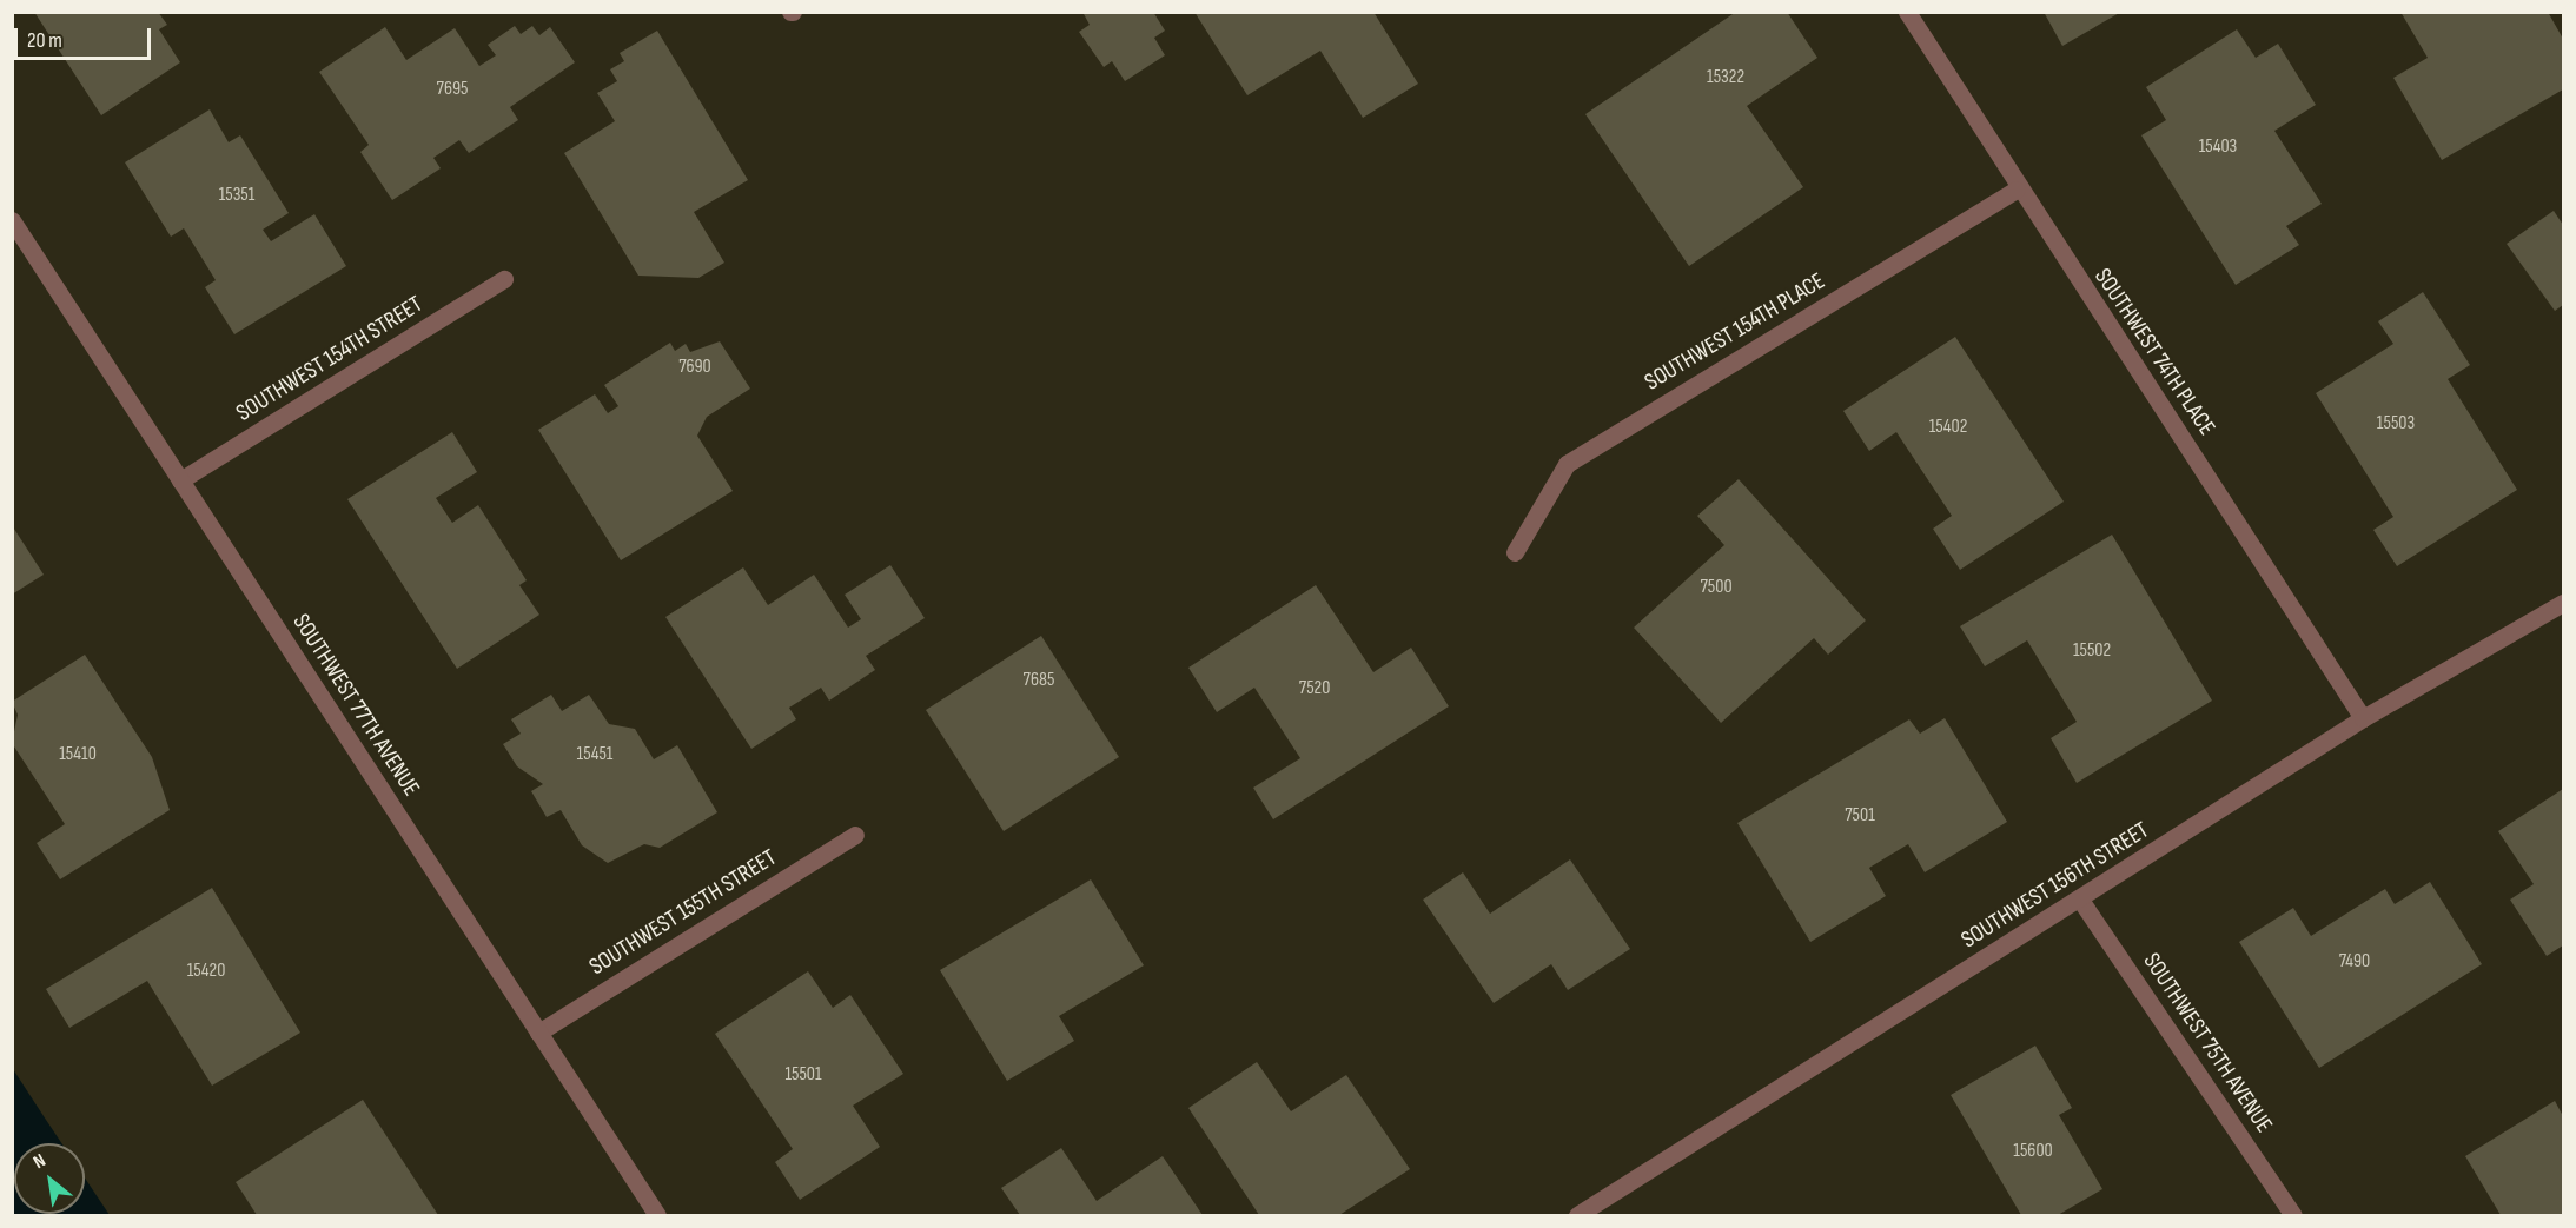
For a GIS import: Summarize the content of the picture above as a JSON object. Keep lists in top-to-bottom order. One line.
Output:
{"streets":{"street":["SOUTHWEST 154TH PLACE","SOUTHWEST 74TH PLACE","SOUTHWEST 154TH STREET","SOUTHWEST 77TH AVENUE","SOUTHWEST 156TH STREET","SOUTHWEST 155TH STREET","SOUTHWEST 75TH AVENUE"]},"crossings":[["SOUTHWEST 154TH PLACE","SOUTHWEST 74TH PLACE"],["SOUTHWEST 74TH PLACE","SOUTHWEST 156TH STREET"],["SOUTHWEST 154TH STREET","SOUTHWEST 77TH AVENUE"],["SOUTHWEST 77TH AVENUE","SOUTHWEST 155TH STREET"],["SOUTHWEST 156TH STREET","SOUTHWEST 75TH AVENUE"]],"house_numbers":["15322","7695","15403","15351","7690","15503","15402","7500","15502","7685","7520","15410","15451","7501","7490","15420","15501","15600"],"scale_bar":"20 m","north":"top left"}
